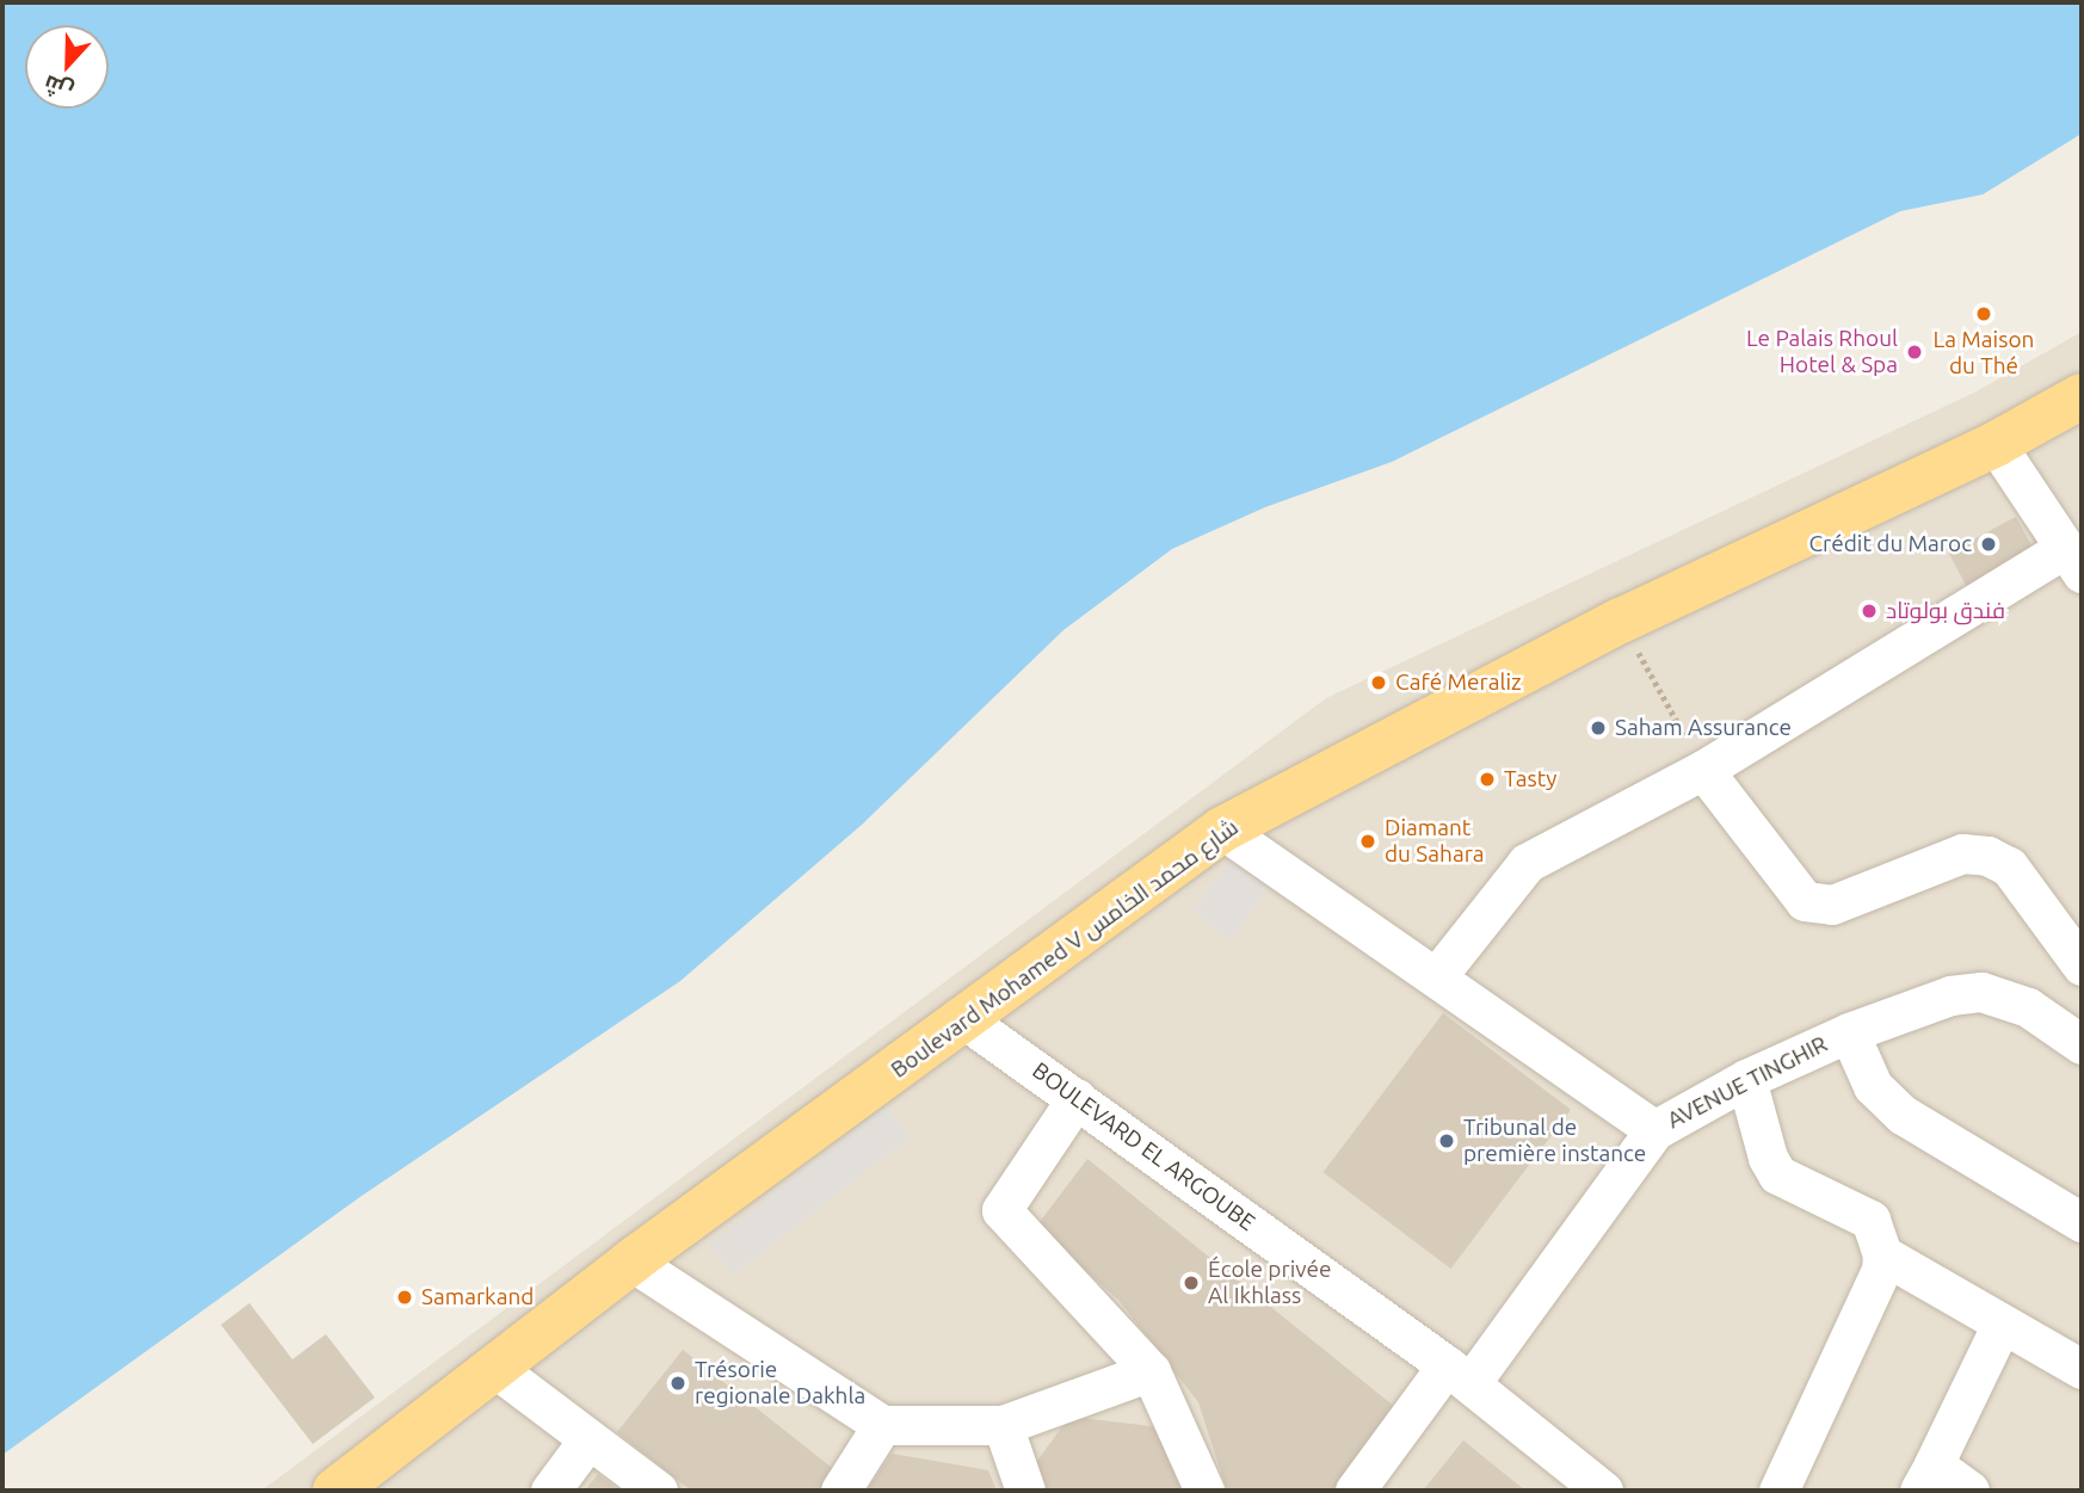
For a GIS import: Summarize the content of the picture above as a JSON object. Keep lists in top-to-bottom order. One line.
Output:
{"streets":{"main road":["Boulevard Mohamed V شارع محمد الخامس"],"street":["AVENUE TINGHIR","BOULEVARD EL ARGOUBE"]},"crossings":[["Boulevard Mohamed V شارع محمد الخامس","BOULEVARD EL ARGOUBE"],["AVENUE TINGHIR","BOULEVARD EL ARGOUBE"]],"places":["La Maison du Thé","Le Palais Rhoul Hotel & Spa","Crédit du Maroc","فندق بولوتاد","Café Meraliz","Saham Assurance","Tasty","Diamant du Sahara","Tribunal de première instance","École privée Al Ikhlass","Samarkand","Trésorie regionale Dakhla"],"north":"bottom"}
